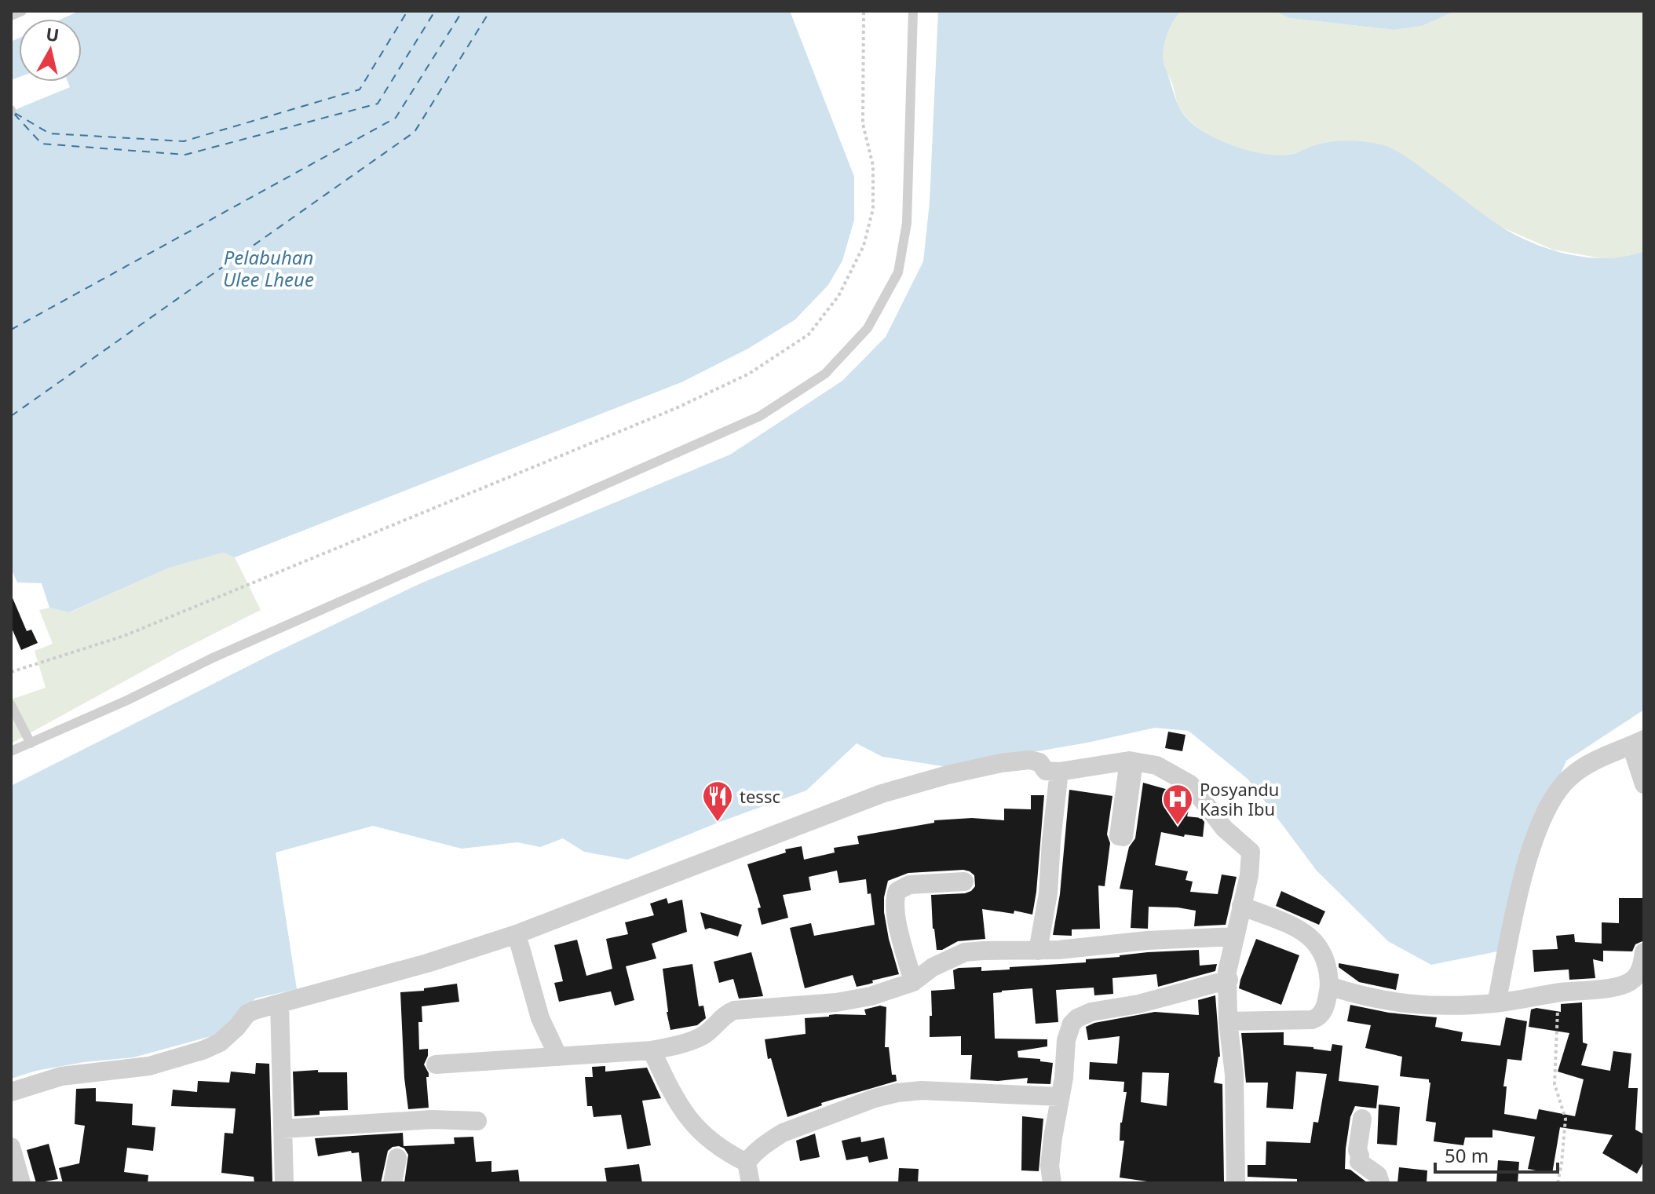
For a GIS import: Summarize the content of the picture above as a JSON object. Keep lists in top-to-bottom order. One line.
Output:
{"water":["Pelabuhan Ulee Lheue"],"places":{"restaurant":["tessc"],"hospital":["Posyandu Kasih Ibu"]},"scale_bar":"50 m","north":"top"}
